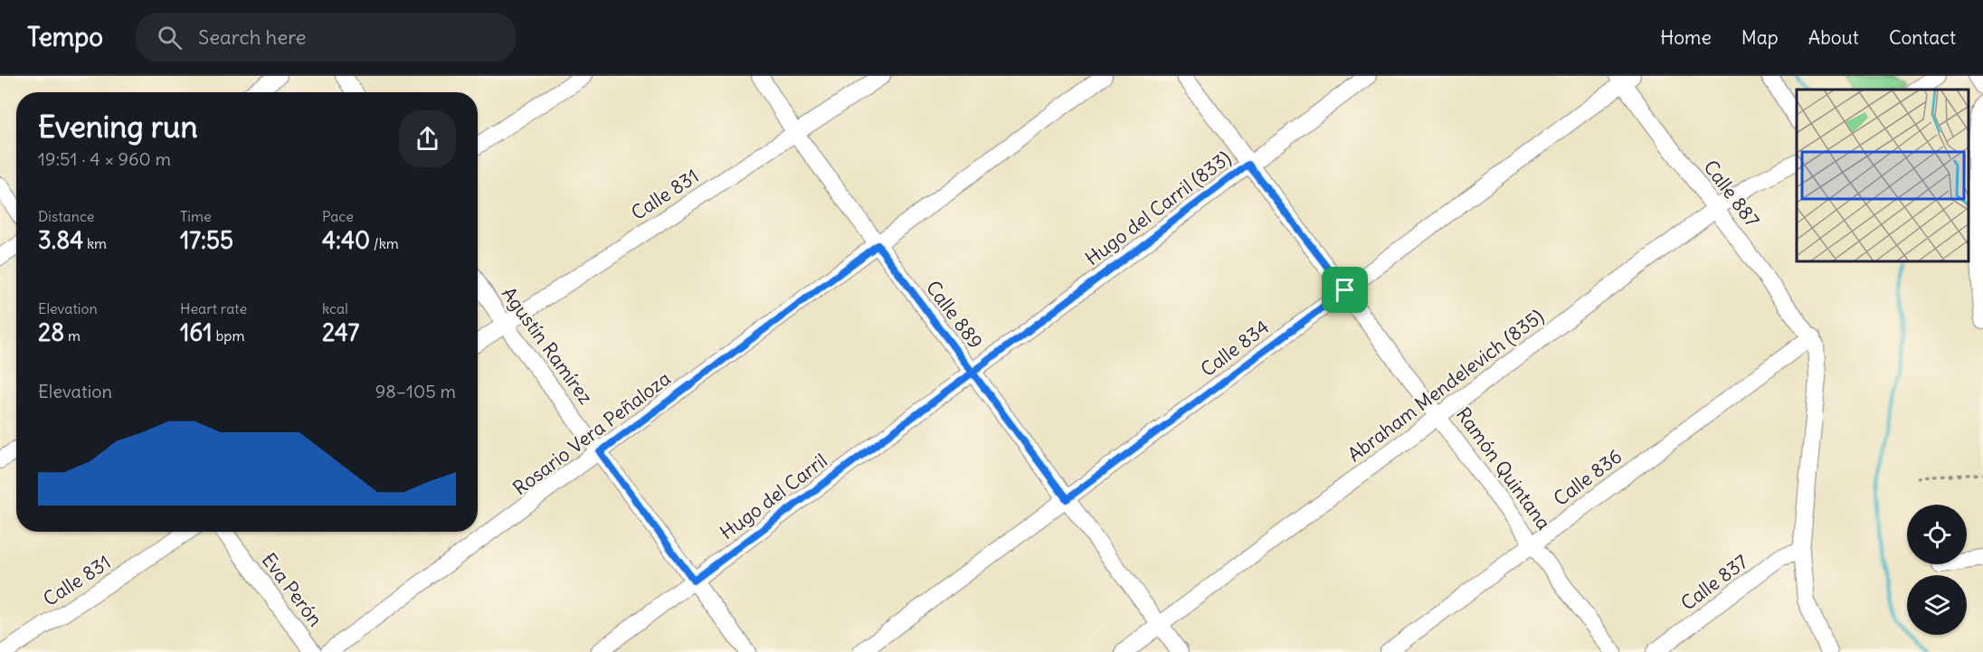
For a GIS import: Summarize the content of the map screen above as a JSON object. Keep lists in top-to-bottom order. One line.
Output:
{"streets":{"street":["Calle 887","Calle 831","Hugo del Carril (833)","Calle 889","Agustín Ramírez","Calle 834","Abraham Mendelevich (835)","Rosario Vera Peñaloza","Ramón Quintana","Calle 836","Hugo del Carril","Calle 837","Eva Perón"]},"crossings":[["Calle 887","Calle 834"],["Calle 887","Abraham Mendelevich (835)"],["Calle 887","Calle 836"],["Calle 831","Calle 889"],["Calle 831","Agustín Ramírez"],["Hugo del Carril (833)","Calle 889"],["Hugo del Carril (833)","Ramón Quintana"],["Hugo del Carril (833)","Hugo del Carril"],["Calle 889","Calle 834"],["Calle 889","Abraham Mendelevich (835)"],["Calle 889","Rosario Vera Peñaloza"],["Calle 889","Hugo del Carril"],["Agustín Ramírez","Rosario Vera Peñaloza"],["Agustín Ramírez","Hugo del Carril"],["Calle 834","Ramón Quintana"],["Abraham Mendelevich (835)","Ramón Quintana"],["Ramón Quintana","Calle 836"]],"page":{"header":"Tempo","search":"Search here","nav":["Home","Map","About","Contact"],"heading":["Evening run","19:51 · 4 × 960 m"],"stats":[["Distance","3.84 km"],["Time","17:55"],["Pace","4:40 /km"],["Elevation","28 m"],["Heart rate","161 bpm"],["kcal","247"]],"chart":["Elevation","98–105 m"]}}
